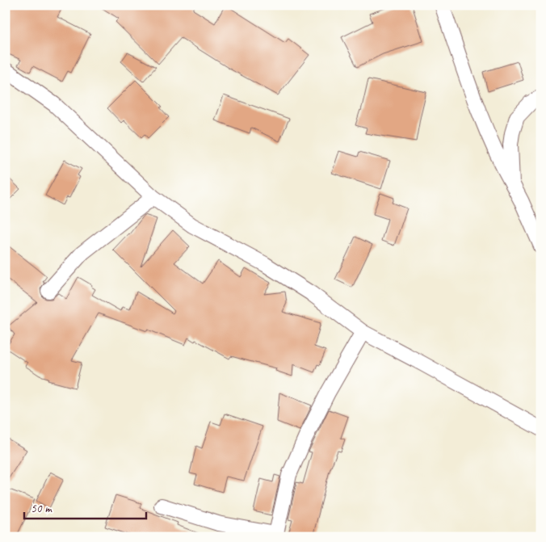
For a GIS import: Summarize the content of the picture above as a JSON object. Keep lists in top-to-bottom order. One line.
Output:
{"scale_bar":"50 m"}
